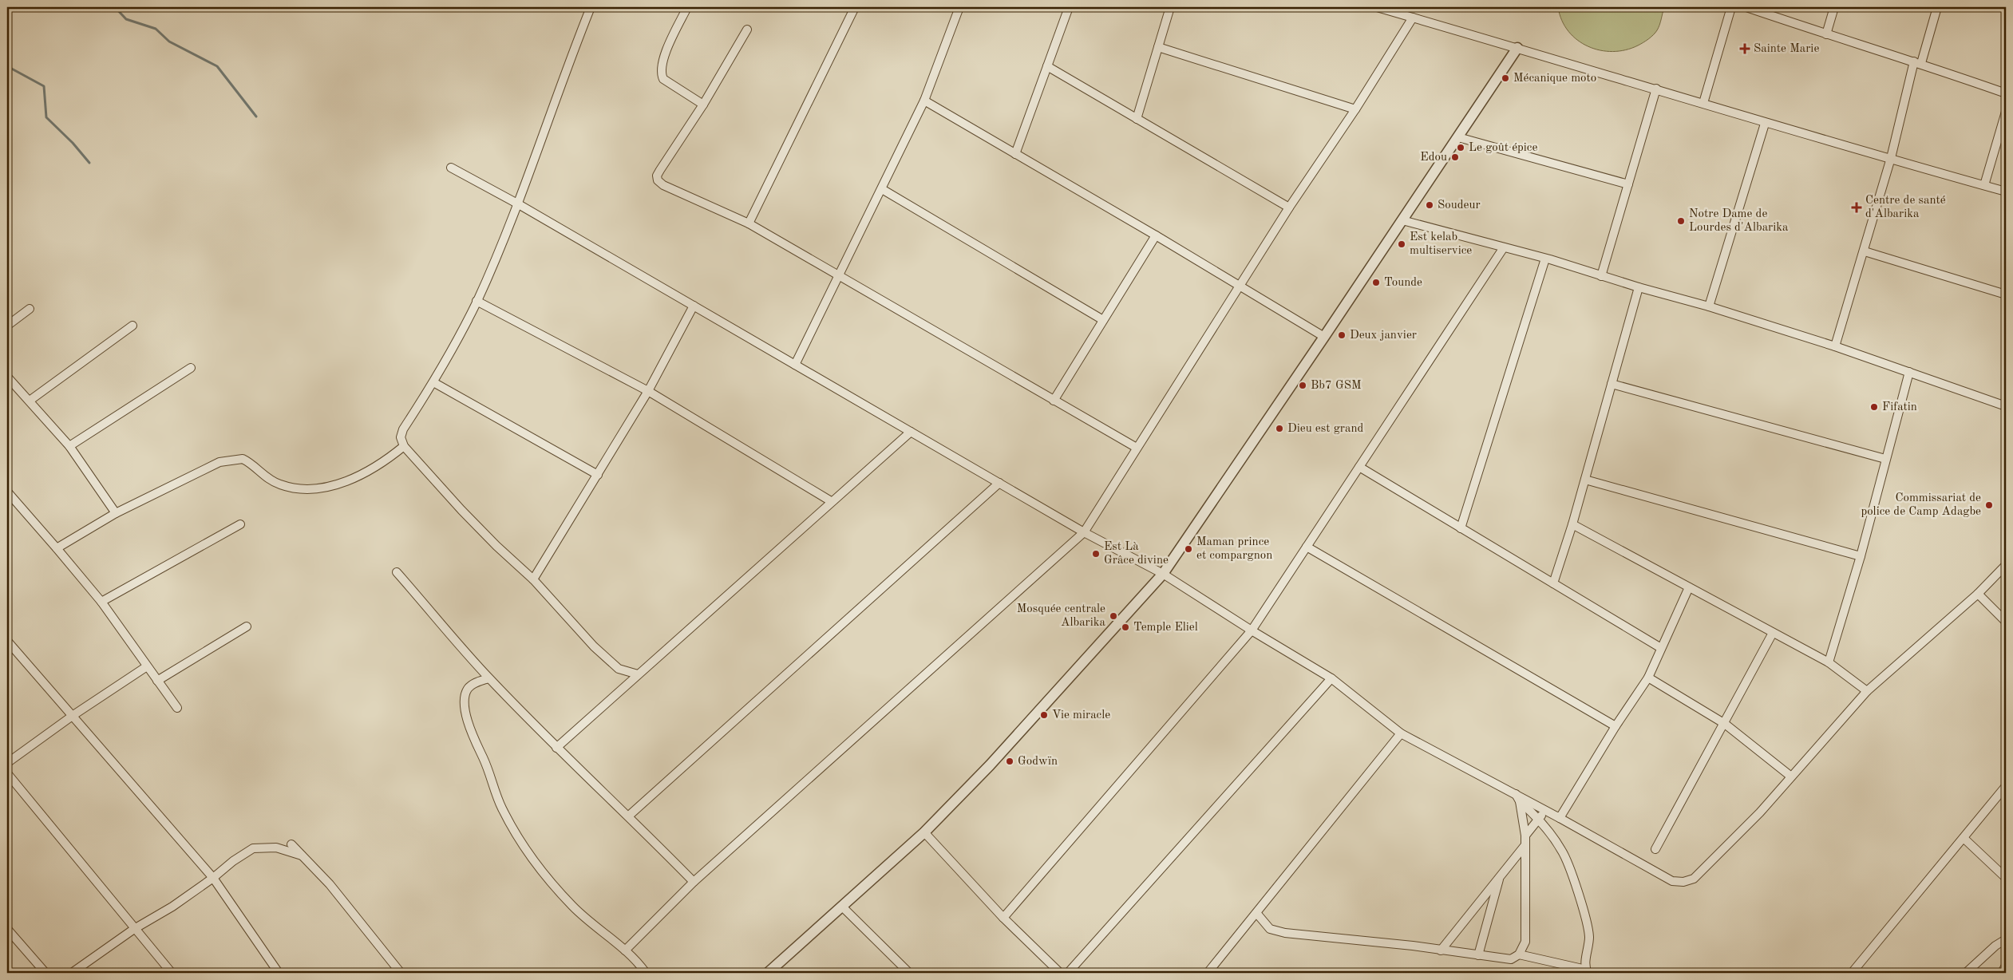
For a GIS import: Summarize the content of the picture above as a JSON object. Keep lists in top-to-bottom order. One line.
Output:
{"places":{"health":["Sainte Marie","Centre de santé d'Albarika"],"other":["Mécanique moto","Le goût épice","Edou","Soudeur","Notre Dame de Lourdes d'Albarika","Est kelab multiservice","Tounde","Deux janvier","Bb7 GSM","Fifatin","Dieu est grand","Commissariat de police de Camp Adagbe","Maman prince et compargnon","Est Là Grâce divine","Mosquée centrale Albarika","Temple Eliel","Vie miracle","Godwïn"]}}
